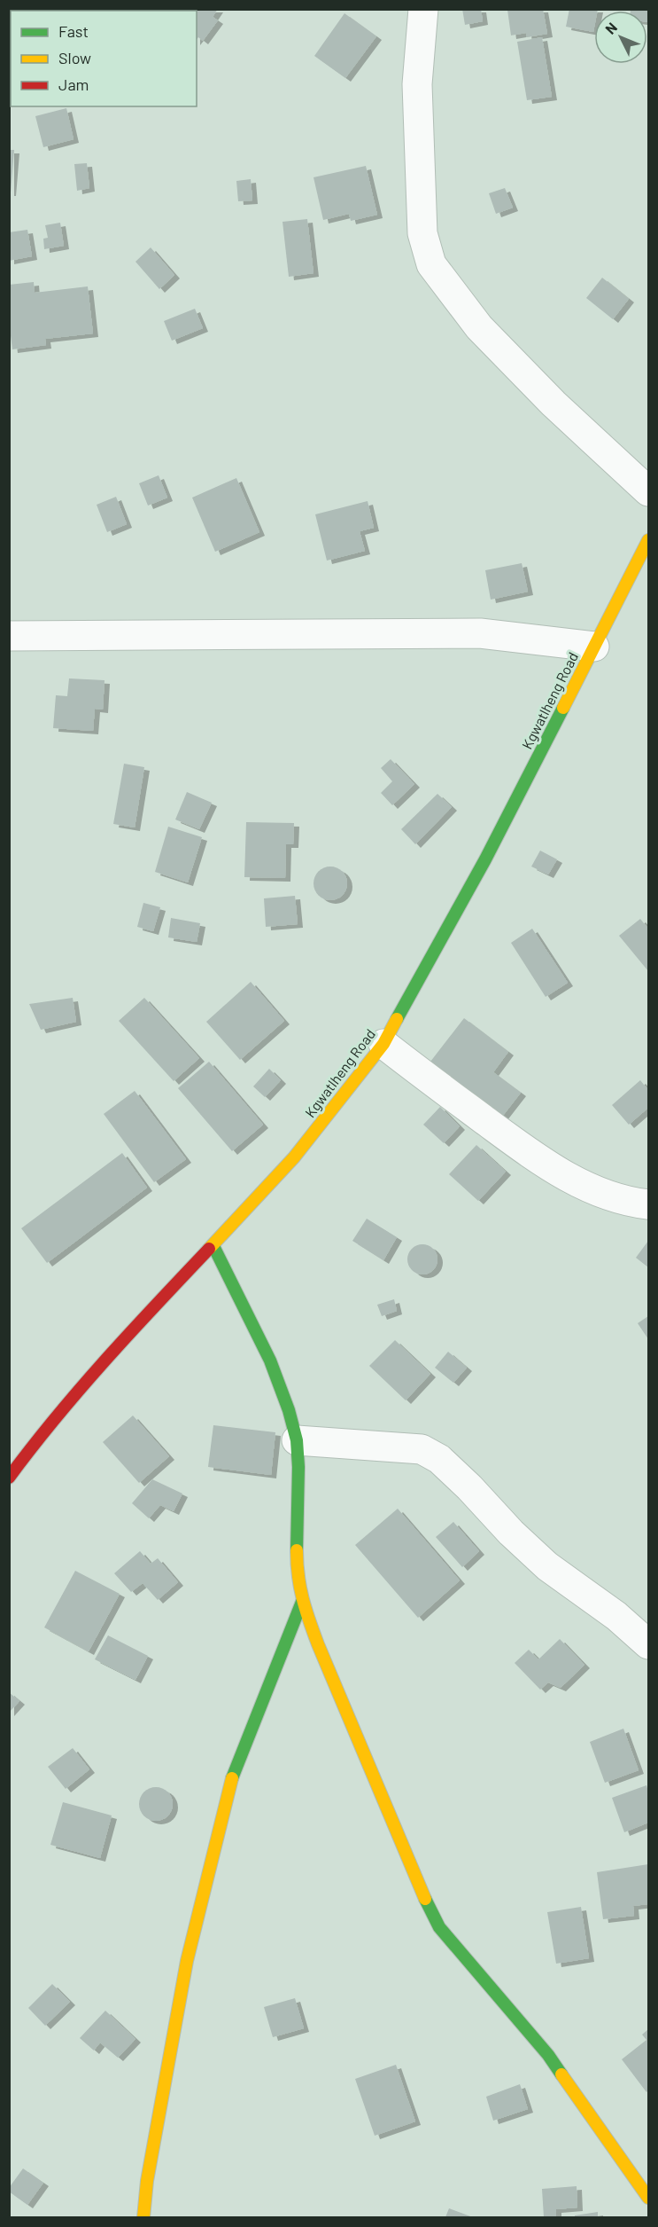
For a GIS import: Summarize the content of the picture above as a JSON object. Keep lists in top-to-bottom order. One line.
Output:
{"streets":{"street":["Kgwatlheng Road"]},"legend":["Fast","Slow","Jam"],"north":"top left"}
